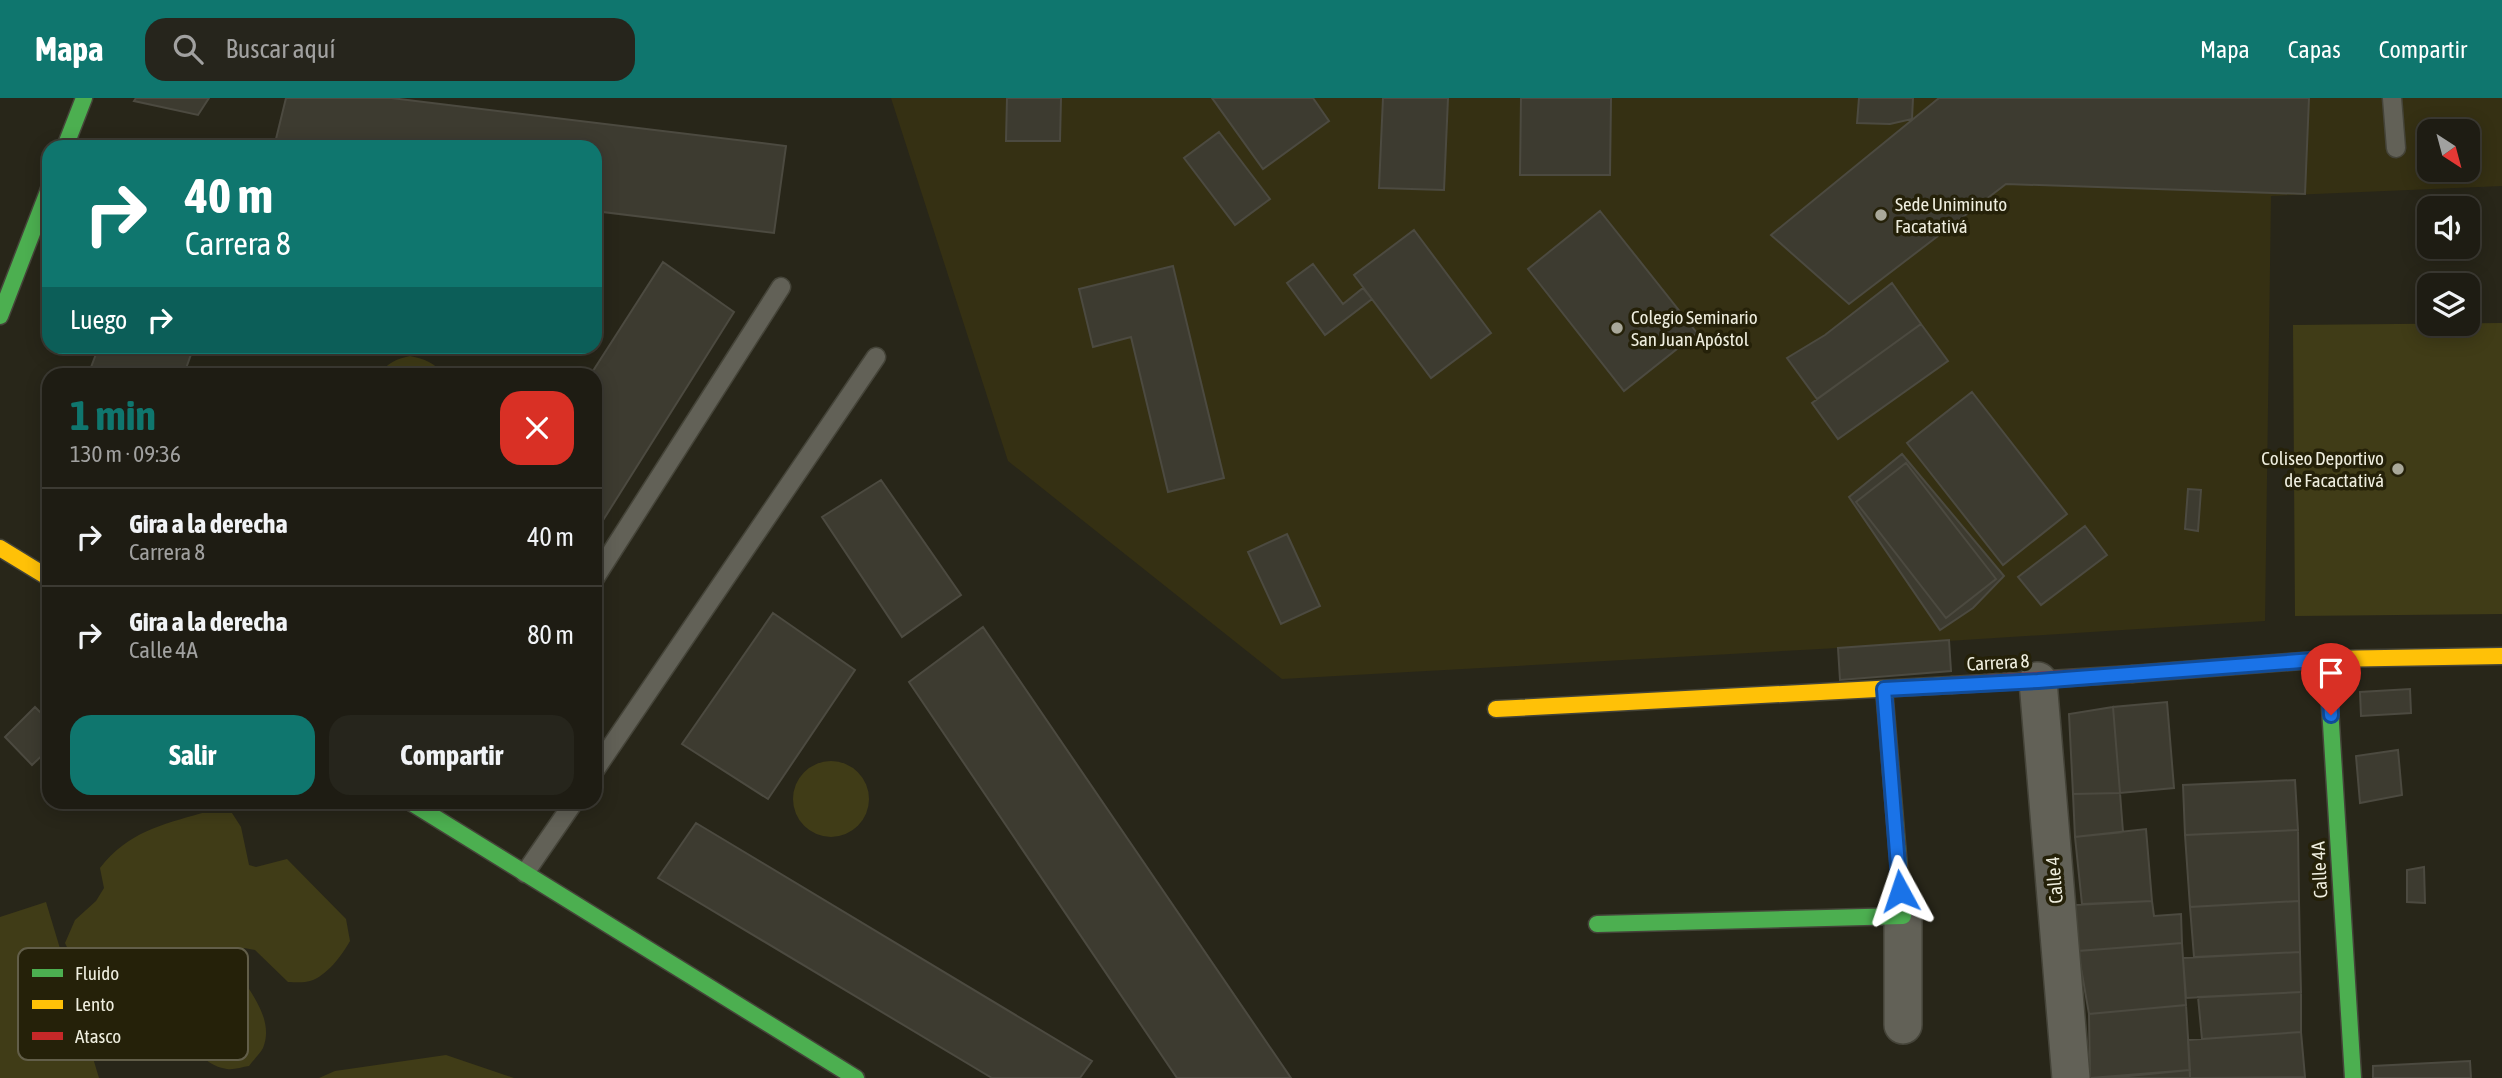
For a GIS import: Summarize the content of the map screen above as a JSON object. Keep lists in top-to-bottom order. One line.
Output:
{"streets":{"street":["Carrera 8","Calle 4A","Calle 4"]},"crossings":[["Carrera 8","Calle 4A"],["Carrera 8","Calle 4"]],"places":["Sede Uniminuto Facatativá","Colegio Seminario San Juan Apóstol","Coliseo Deportivo de Facactativá"],"legend":["Fluido","Lento","Atasco"],"north":"bottom right","page":{"header":"Mapa","search":"Buscar aquí","nav":["Mapa","Capas","Compartir"],"turn":["40 m","Carrera 8"],"then":"Luego","heading":["1 min","130 m · 09:36"],"list":[{"name":"Gira a la derecha","note":"Carrera 8","value":"40 m"},{"name":"Gira a la derecha","note":"Calle 4A","value":"80 m"}],"buttons":["Salir","Compartir"]}}
